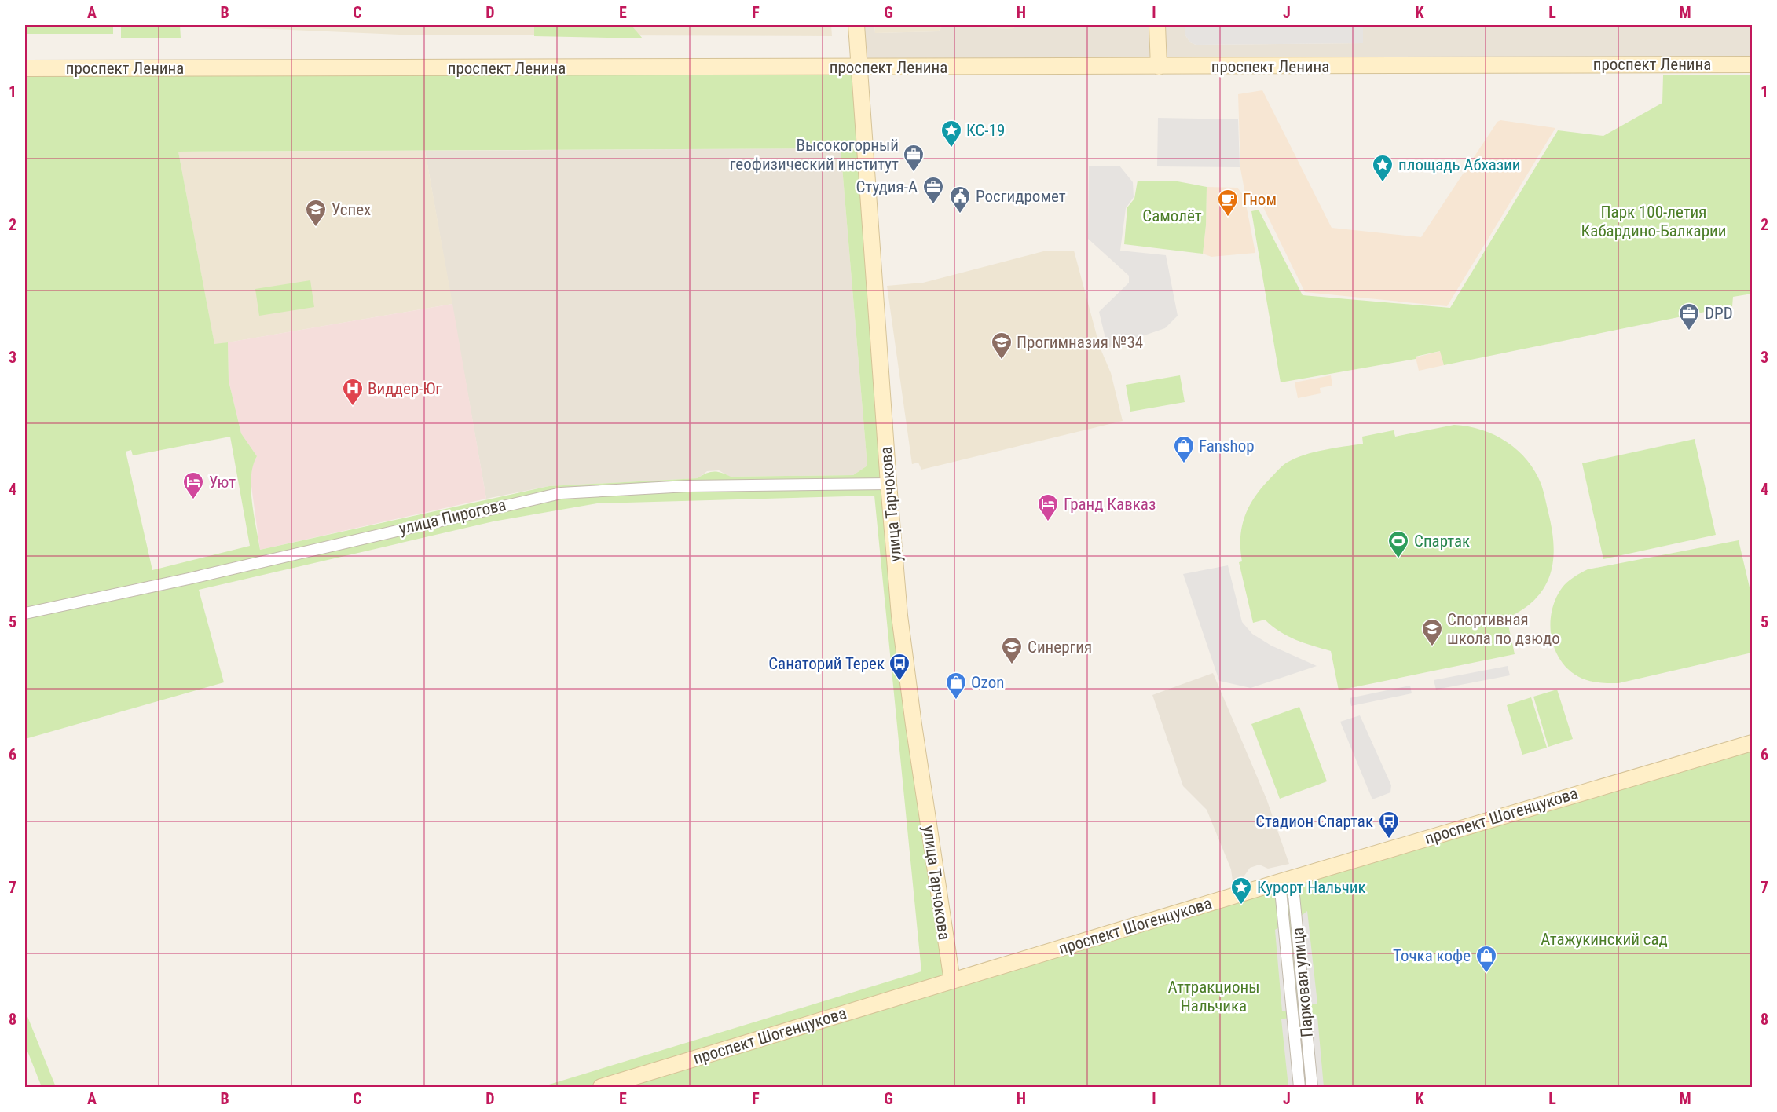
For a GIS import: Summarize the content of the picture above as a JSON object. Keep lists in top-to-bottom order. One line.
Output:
{"streets":{"street":["проспект Ленина","улица Тарчокова","улица Пирогова","проспект Шогенцукова","Парковая улица"]},"crossings":[["проспект Ленина","улица Тарчокова"],["улица Тарчокова","улица Пирогова"],["улица Тарчокова","проспект Шогенцукова"],["проспект Шогенцукова","Парковая улица"]],"parks":["Парк 100-летия Кабардино-Балкарии","Самолёт","Атажукинский сад","Аттракционы Нальчика"],"places":{"place":["КС-19","площадь Абхазии","Курорт Нальчик"],"office":["Высокогорный геофизический институт","Студия-А","DPD"],"public building":["Росгидромет"],"cafe":["Гном"],"school or university":["Успех","Прогимназия №34","Спортивная школа по дзюдо","Синергия"],"hospital":["Виддер-Юг"],"shop":["Fanshop","Ozon","Точка кофе"],"hotel":["Уют","Гранд Кавказ"],"sports":["Спартак"],"bus stop":["Санаторий Терек","Стадион Спартак"]},"grid":{"columns":["A","B","C","D","E","F","G","H","I","J","K","L","M"],"rows":["1","2","3","4","5","6","7","8"]}}
